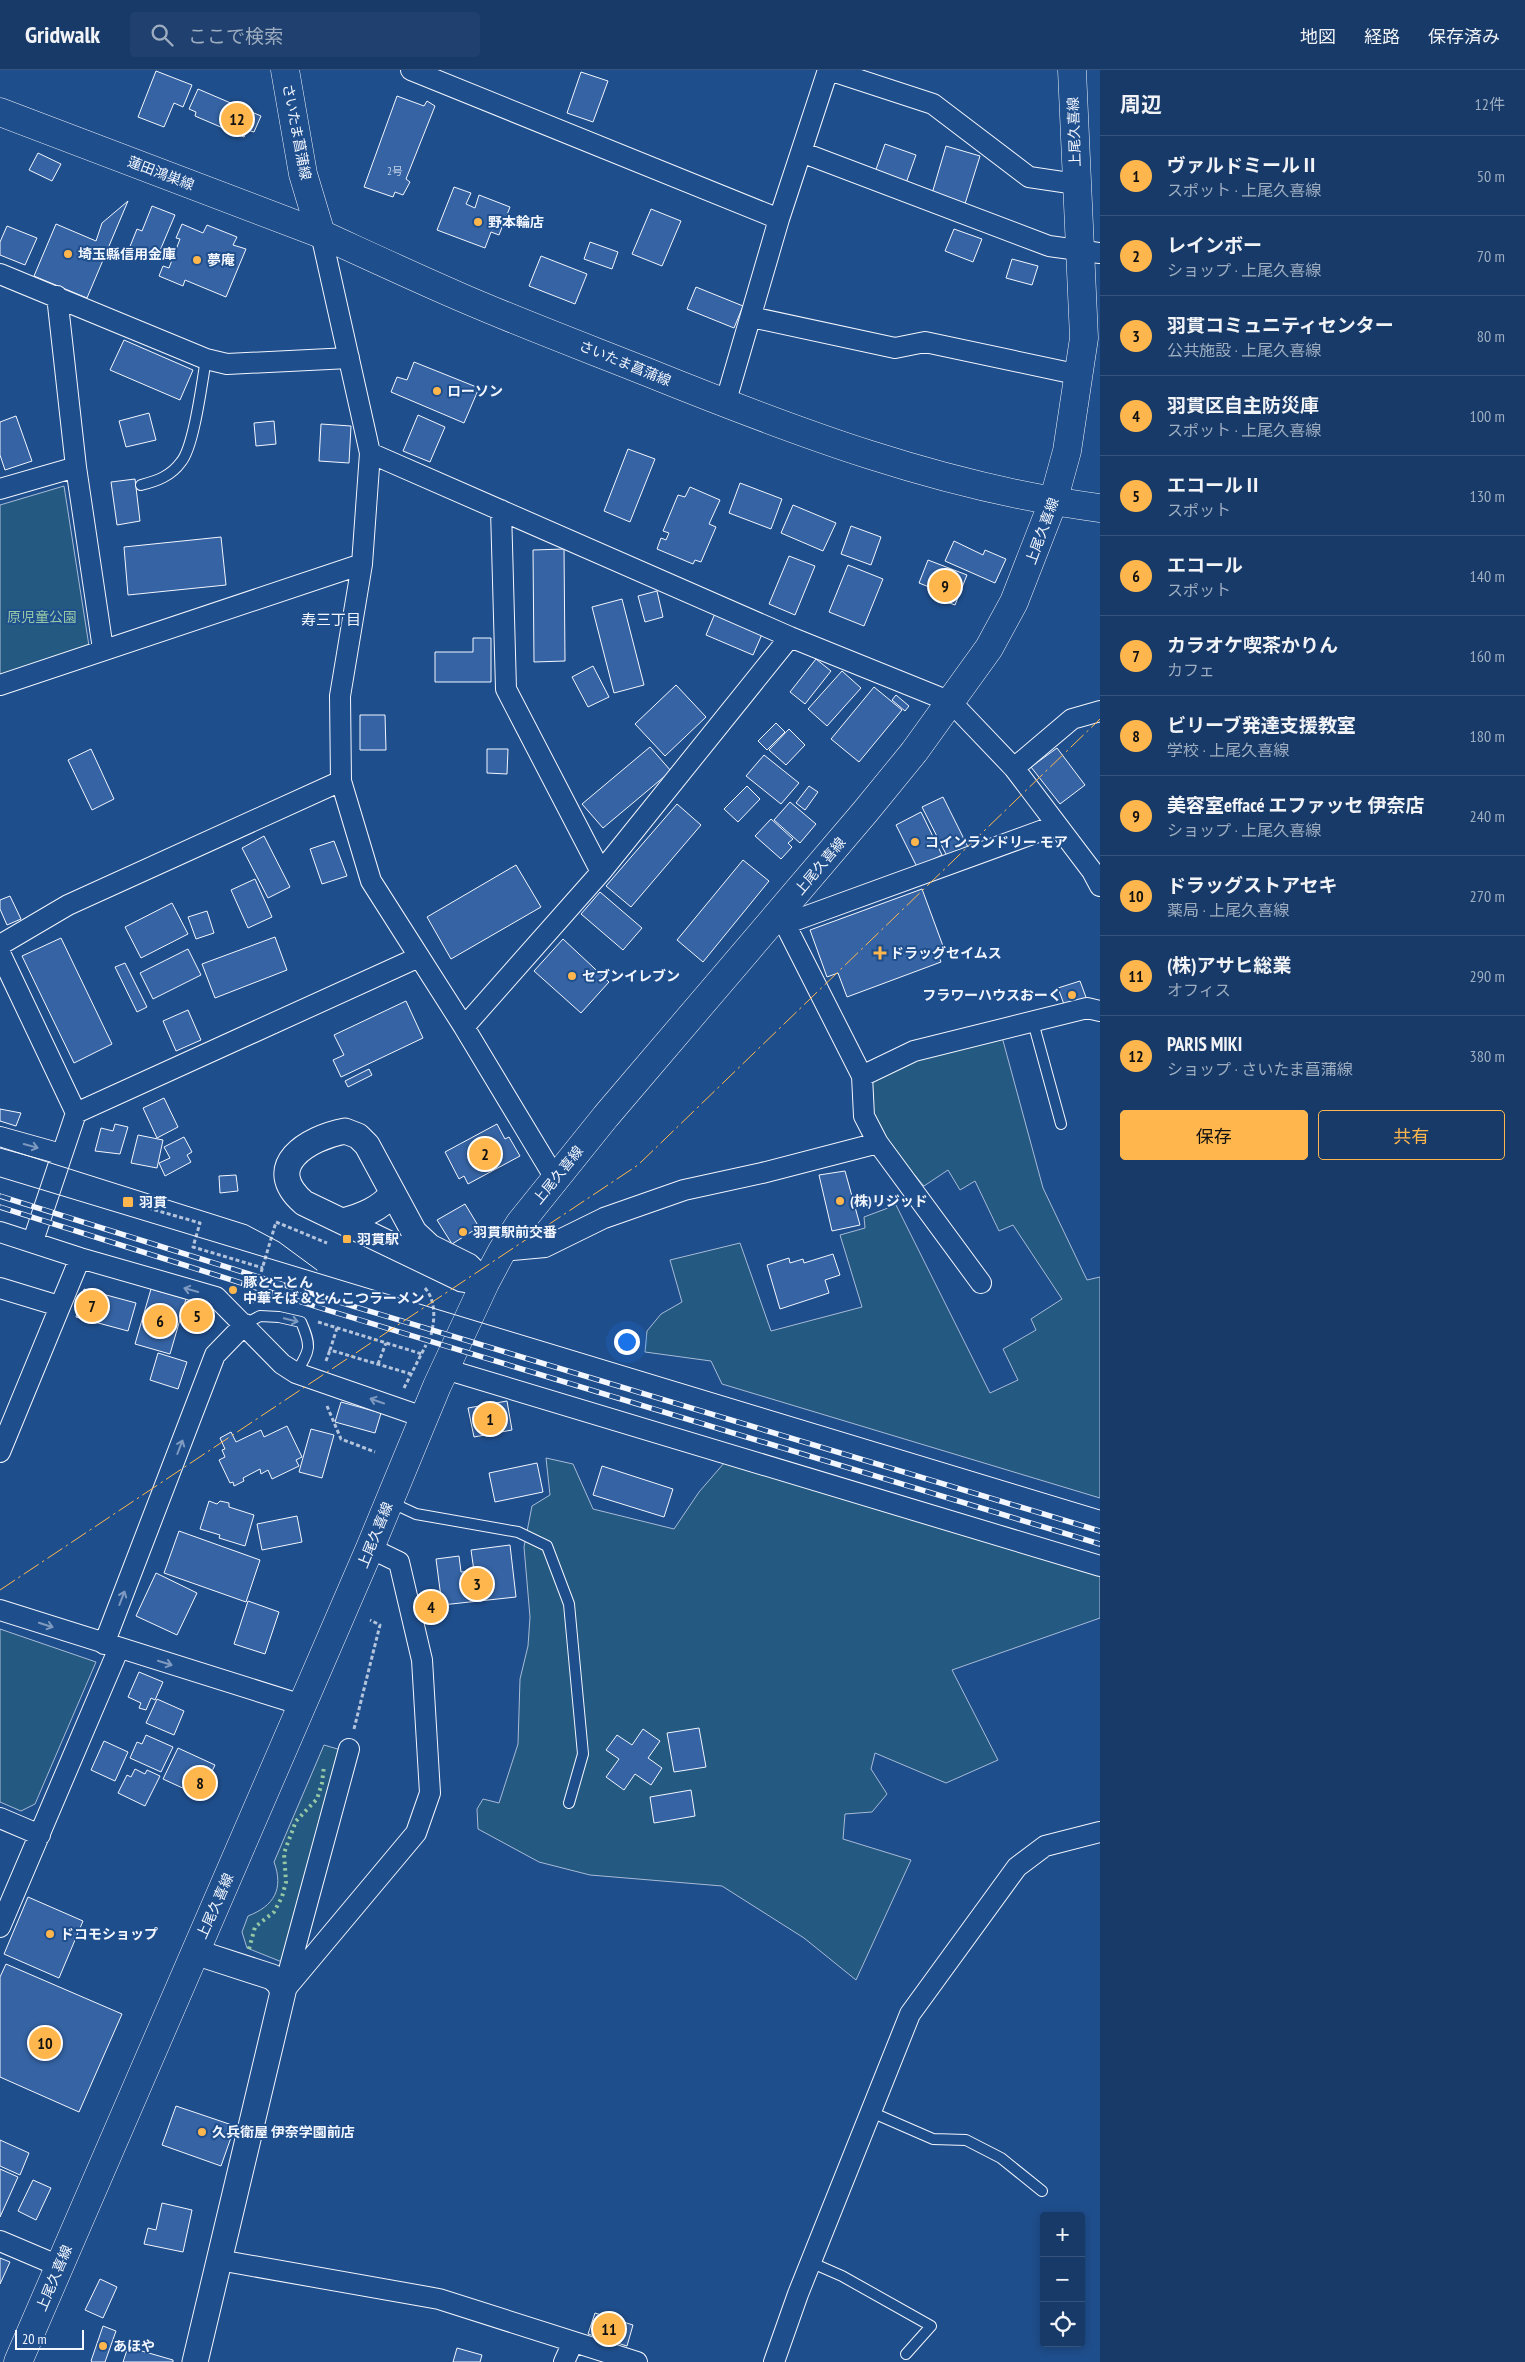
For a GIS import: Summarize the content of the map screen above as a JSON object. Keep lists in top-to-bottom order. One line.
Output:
{"streets":{"main road":["さいたま菖蒲線","上尾久喜線","蓮田鴻巣線"]},"crossings":[["さいたま菖蒲線","上尾久喜線"],["さいたま菖蒲線","蓮田鴻巣線"]],"districts":["寿三丁目"],"parks":["原児童公園"],"places":{"other":["野本輪店","埼玉縣信用金庫","夢庵","ローソン","コインランドリー モア","セブンイレブン","フラワーハウスおーく","(株)リジッド","羽貫駅前交番","豚とことん 中華そば＆とんこつラーメン","ドコモショップ","久兵衛屋 伊奈学園前店","あほや"],"health":["ドラッグセイムス"],"transit":["羽貫","羽貫駅"]},"house_numbers":["2号"],"scale_bar":"20 m","page":{"header":"Gridwalk","search":"ここで検索","nav":["地図","経路","保存済み"],"heading":["周辺","12件"],"pins":["12","9","2","7","5","6","1","3","4","8","10","11"],"list":[{"mark":"1","name":"ヴァルドミールⅡ","note":"スポット · 上尾久喜線","value":"50 m"},{"mark":"2","name":"レインボー","note":"ショップ · 上尾久喜線","value":"70 m"},{"mark":"3","name":"羽貫コミュニティセンター","note":"公共施設 · 上尾久喜線","value":"80 m"},{"mark":"4","name":"羽貫区自主防災庫","note":"スポット · 上尾久喜線","value":"100 m"},{"mark":"5","name":"エコールⅡ","note":"スポット","value":"130 m"},{"mark":"6","name":"エコール","note":"スポット","value":"140 m"},{"mark":"7","name":"カラオケ喫茶かりん","note":"カフェ","value":"160 m"},{"mark":"8","name":"ビリーブ発達支援教室","note":"学校 · 上尾久喜線","value":"180 m"},{"mark":"9","name":"美容室effacé エファッセ 伊奈店","note":"ショップ · 上尾久喜線","value":"240 m"},{"mark":"10","name":"ドラッグストアセキ","note":"薬局 · 上尾久喜線","value":"270 m"},{"mark":"11","name":"(株)アサヒ総業","note":"オフィス","value":"290 m"},{"mark":"12","name":"PARIS MIKI","note":"ショップ · さいたま菖蒲線","value":"380 m"}],"buttons":["保存","共有"],"map_buttons":["+","−"],"scale":"20 m"}}
